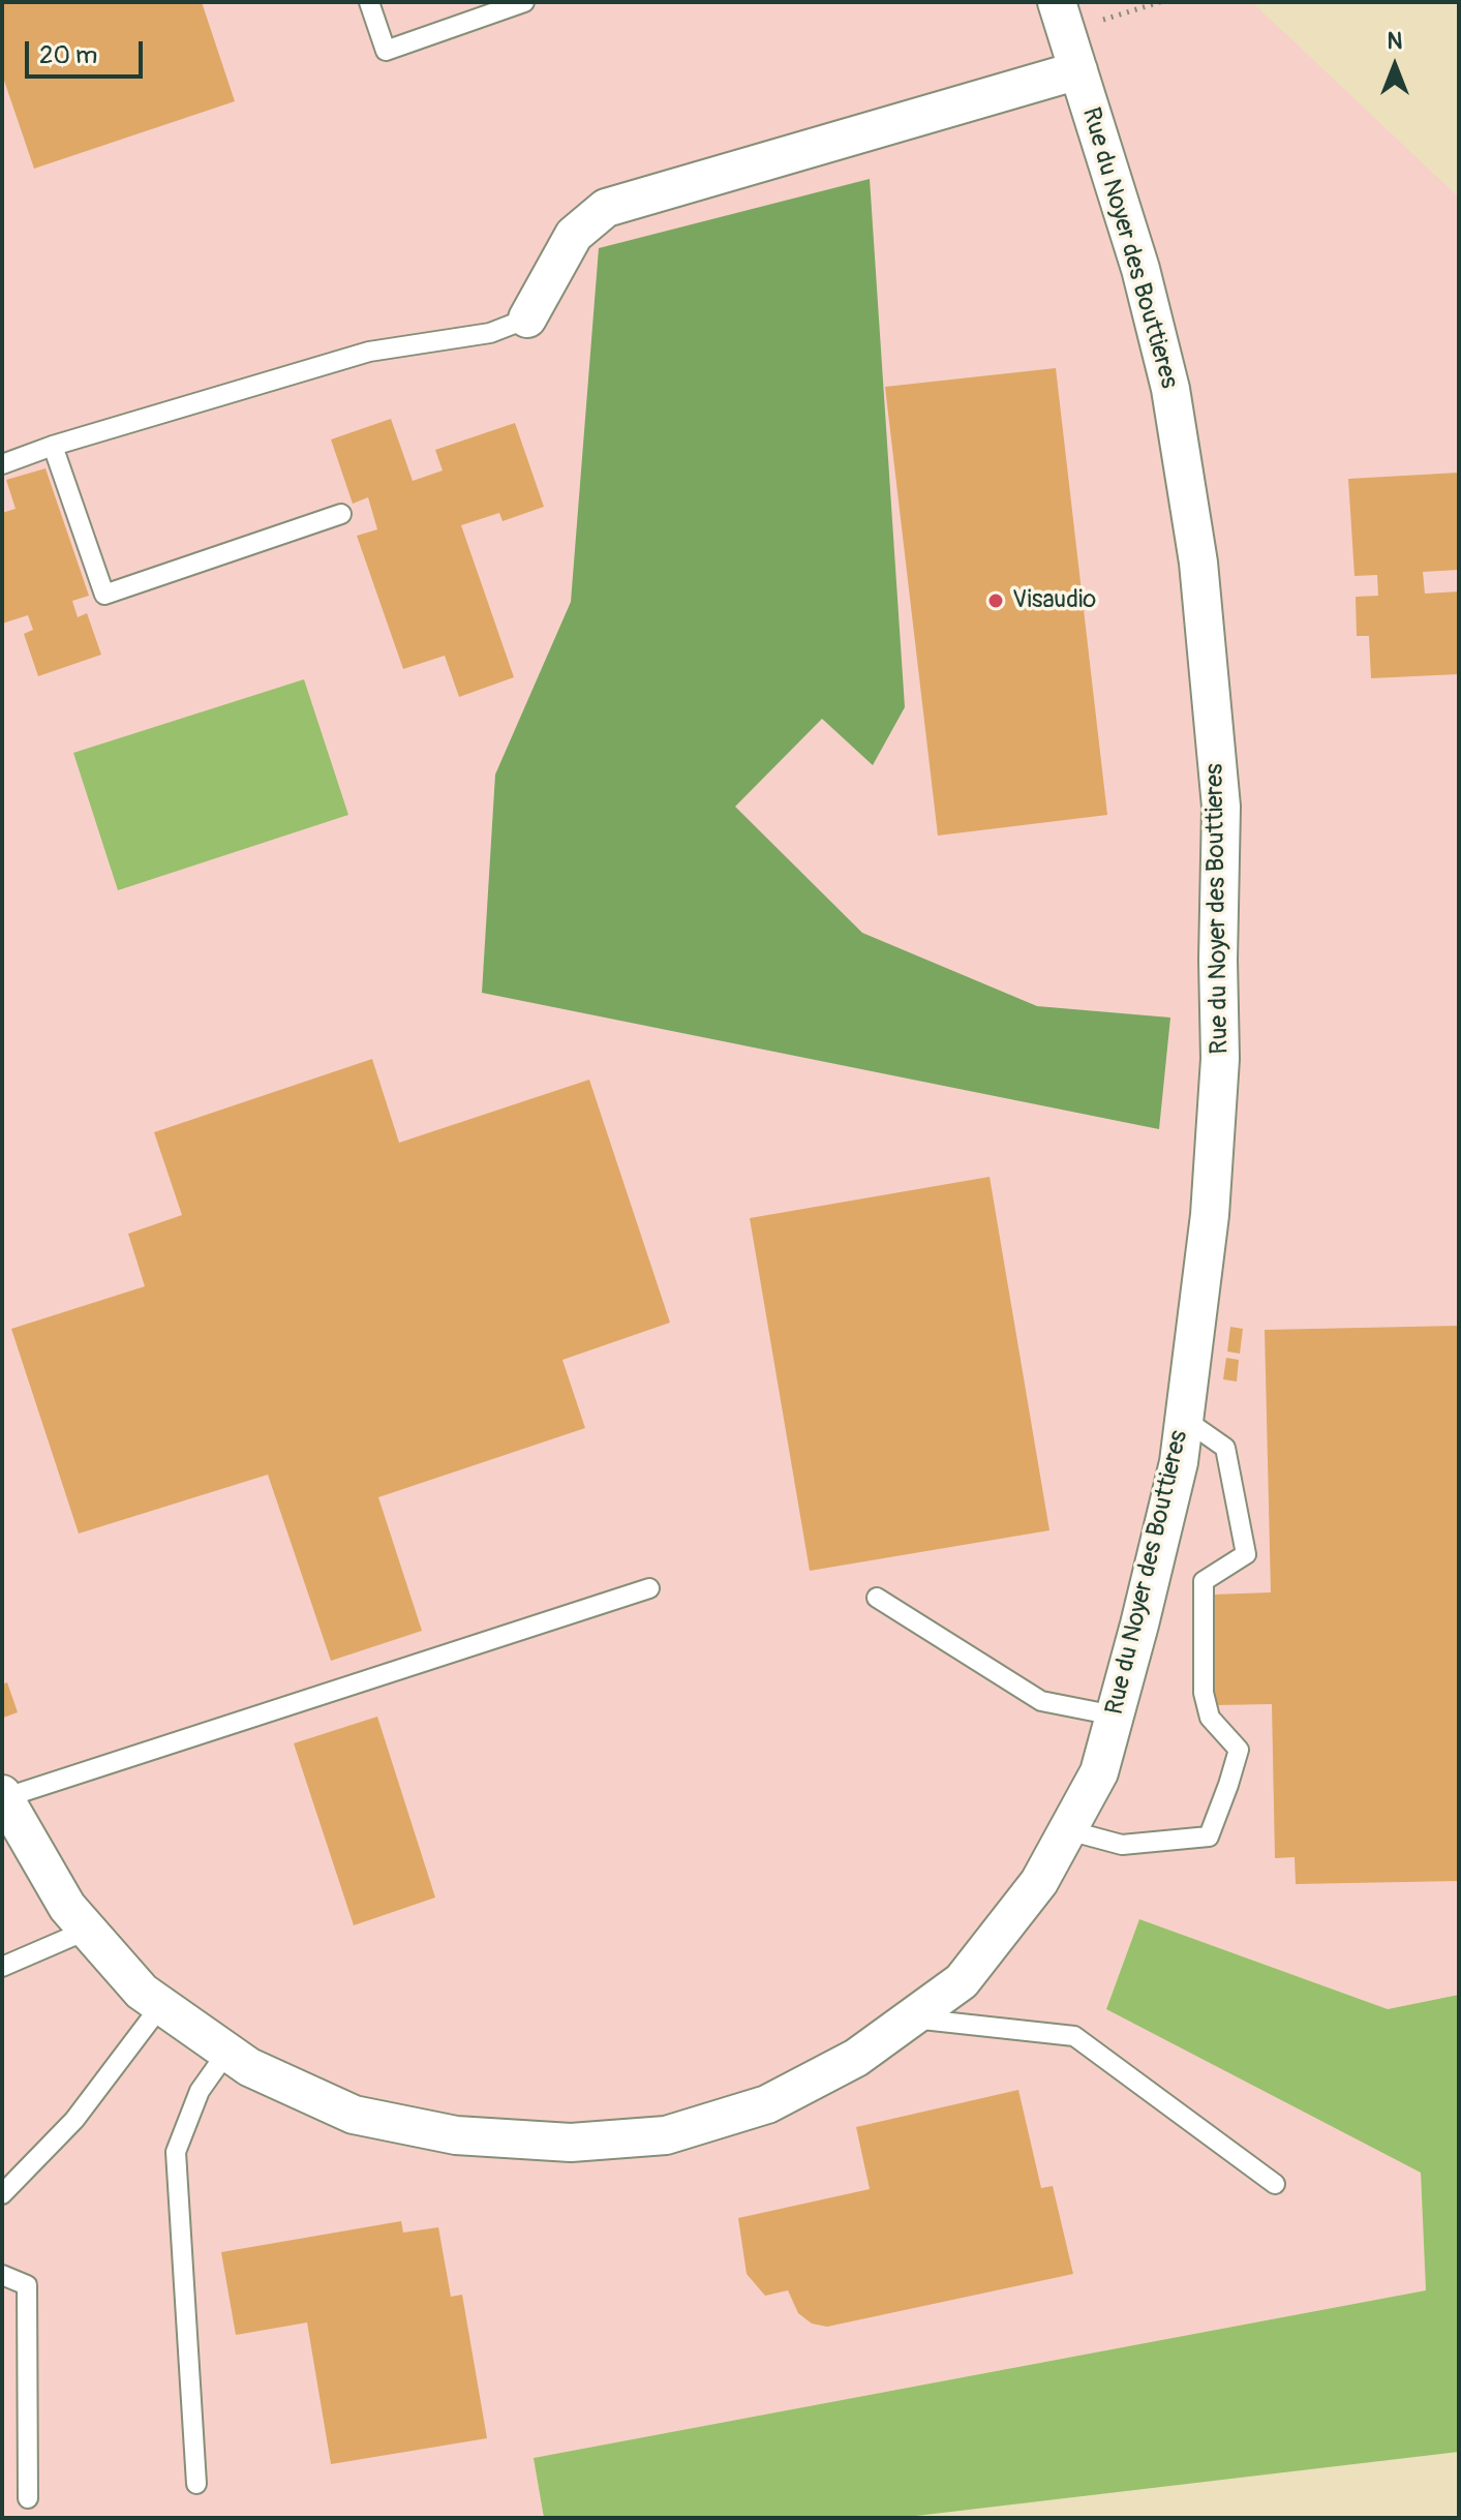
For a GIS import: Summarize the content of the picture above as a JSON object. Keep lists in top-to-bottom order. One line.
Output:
{"streets":{"street":["Rue du Noyer des Bouttieres"]},"places":["Visaudio"],"scale_bar":"20 m","north":"top"}
